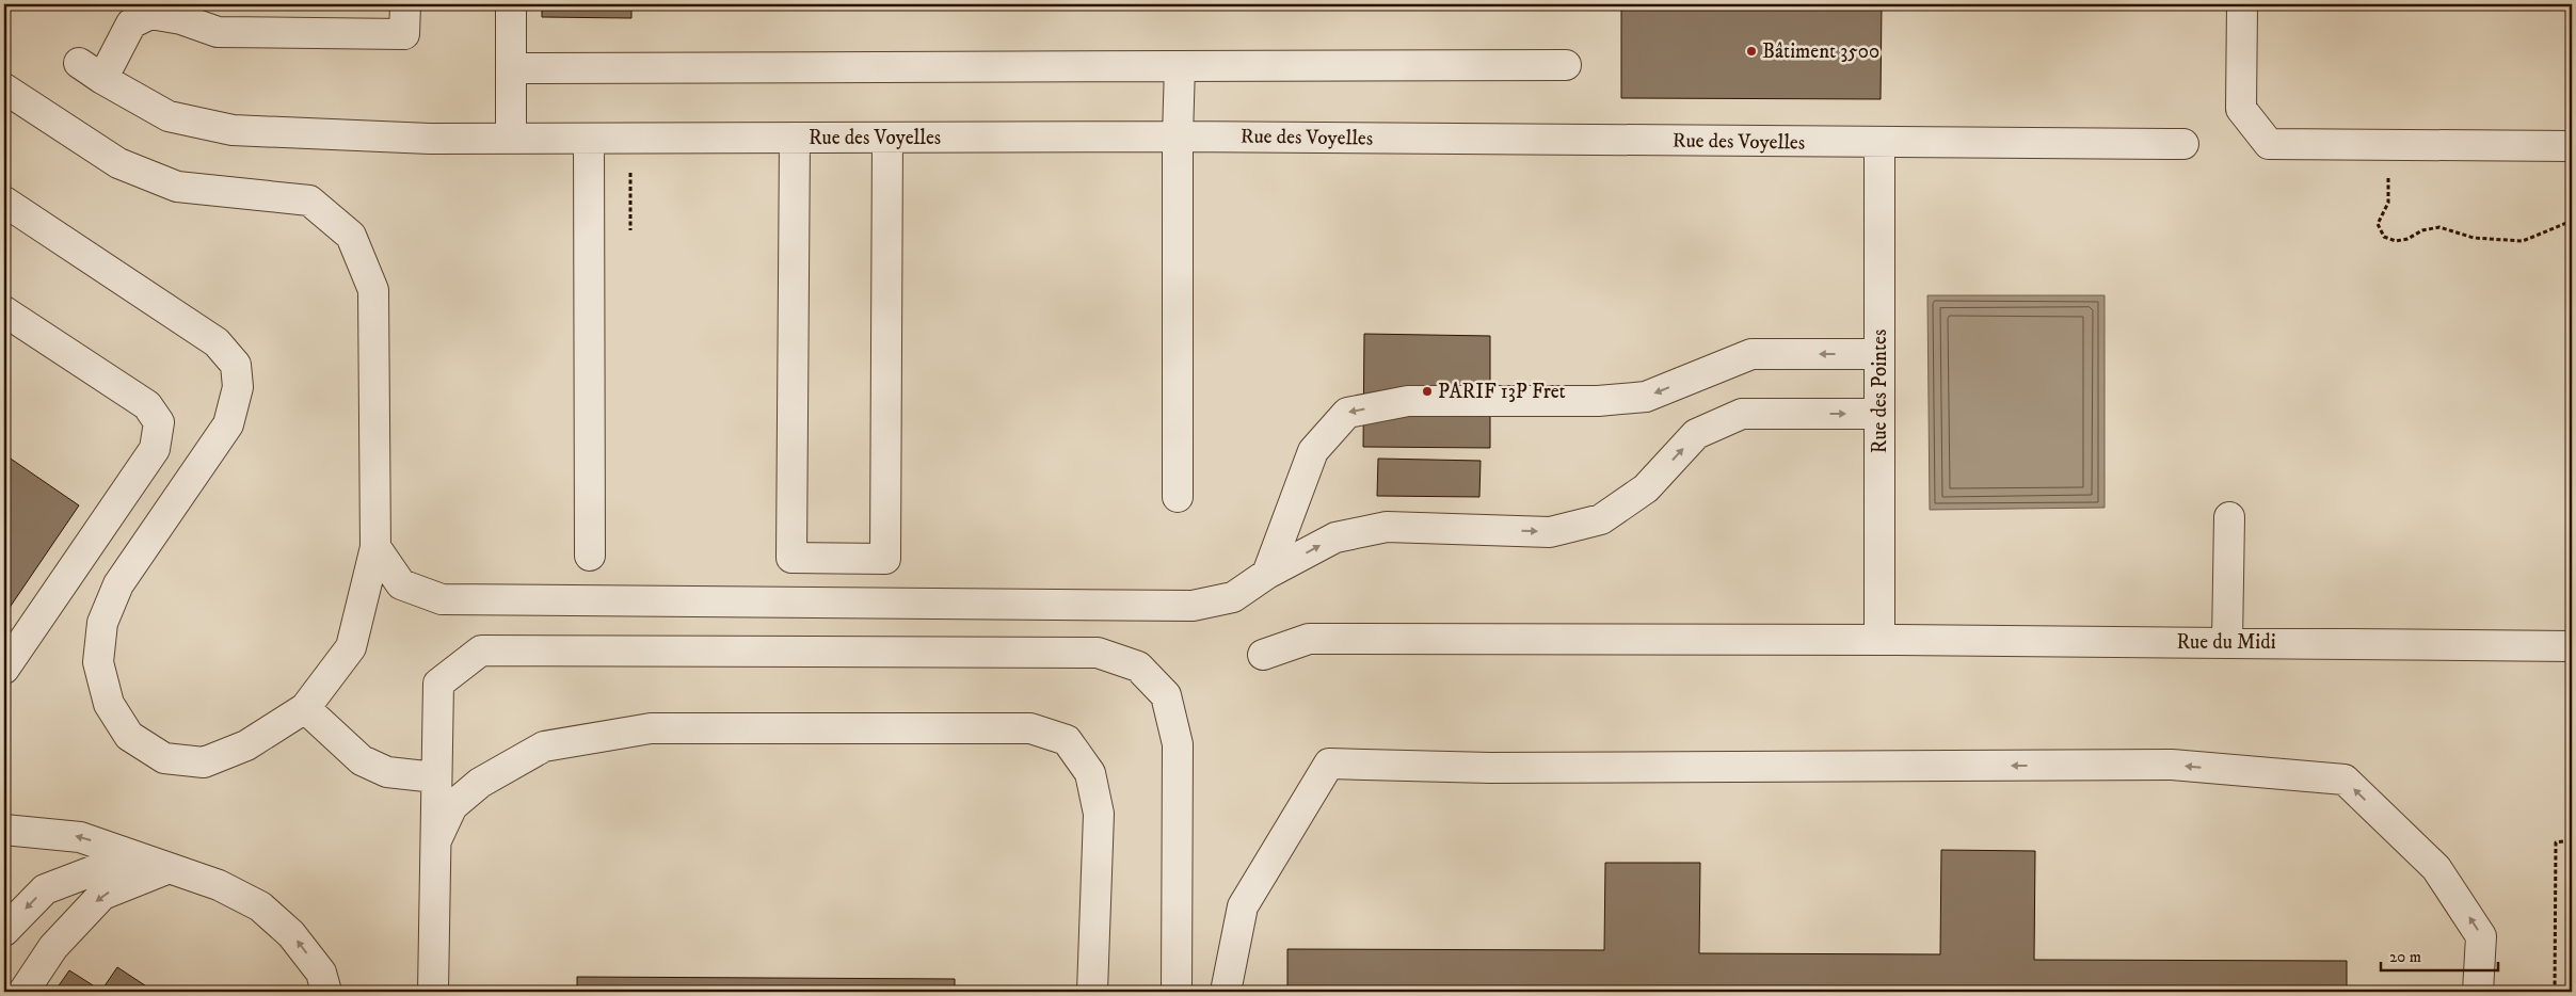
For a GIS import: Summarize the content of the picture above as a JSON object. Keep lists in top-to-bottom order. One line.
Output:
{"streets":{"street":["Rue des Voyelles","Rue des Pointes","Rue du Midi"]},"crossings":[["Rue des Voyelles","Rue des Pointes"],["Rue des Pointes","Rue du Midi"]],"places":["Bâtiment 3500","PARIF 13P Fret"],"scale_bar":"20 m"}
